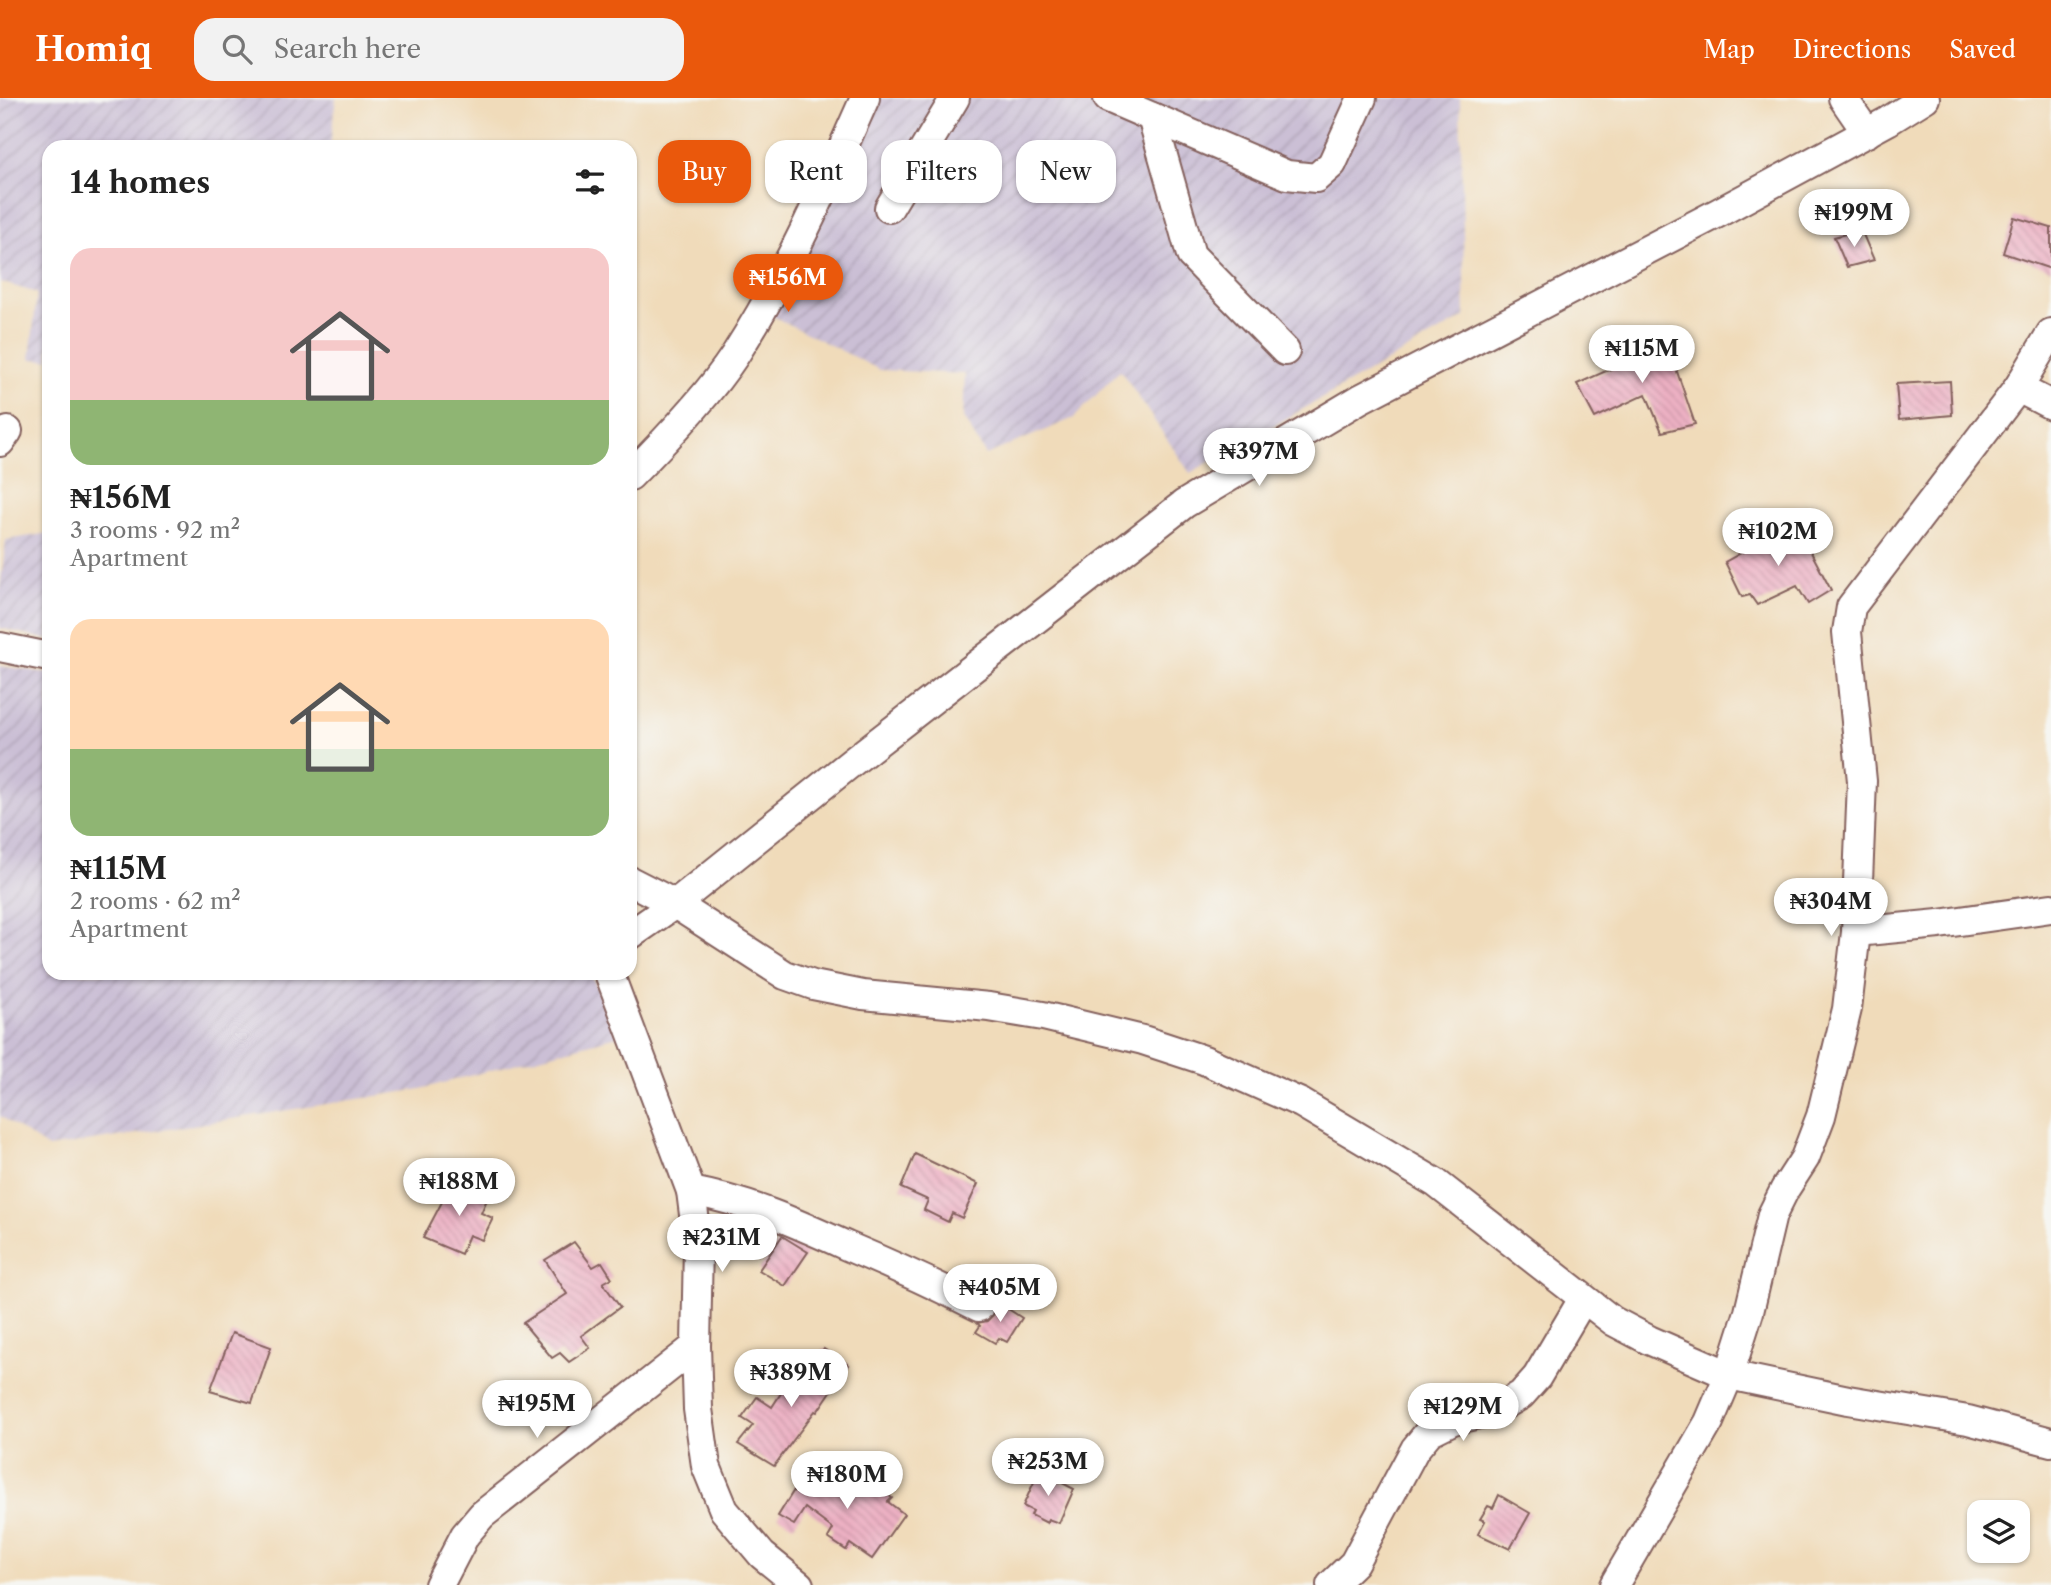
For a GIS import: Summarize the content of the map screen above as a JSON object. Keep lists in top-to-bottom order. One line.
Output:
{"page":{"header":"Homiq","search":"Search here","nav":["Map","Directions","Saved"],"chip":["Buy","Rent","Filters","New"],"heading":"14 homes","price":["₦199M","₦156M","₦115M","₦397M","₦102M","₦304M","₦188M","₦231M","₦405M","₦389M","₦195M","₦129M","₦253M","₦180M"],"list":[{"name":"₦156M","note":"3 rooms · 92 m² · Apartment"},{"name":"₦115M","note":"2 rooms · 62 m² · Apartment"}]}}
